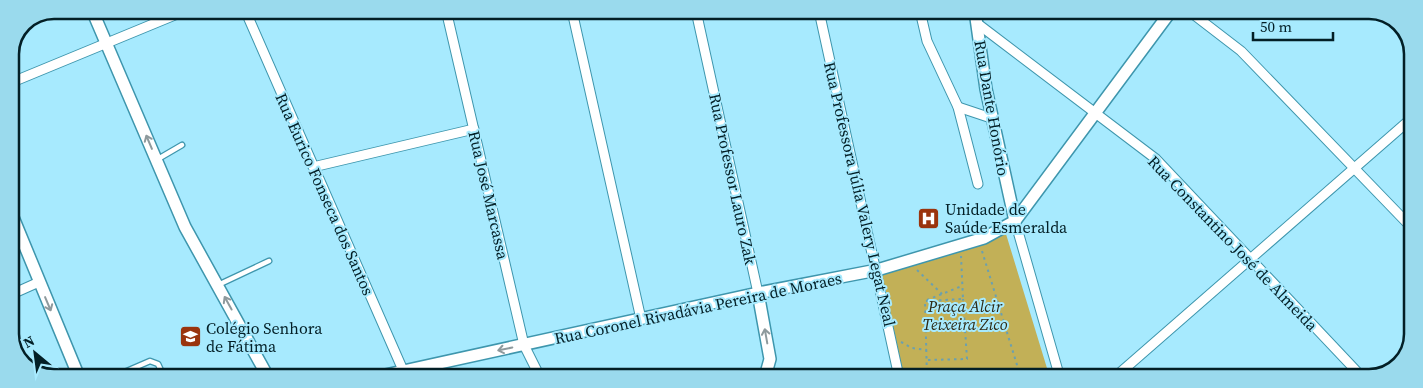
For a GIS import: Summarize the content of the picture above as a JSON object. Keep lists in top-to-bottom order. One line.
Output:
{"streets":{"street":["Rua Dante Honório","Rua Professor Lauro Zak","Rua Eurico Fonseca dos Santos","Rua Professora Júlia Valery Legat Neal","Rua José Marcassa","Rua Constantino José de Almeida","Rua Coronel Rivadávia Pereira de Moraes"]},"crossings":[["Rua Dante Honório","Rua Constantino José de Almeida"],["Rua Dante Honório","Rua Coronel Rivadávia Pereira de Moraes"],["Rua Professor Lauro Zak","Rua Coronel Rivadávia Pereira de Moraes"],["Rua Professora Júlia Valery Legat Neal","Rua Coronel Rivadávia Pereira de Moraes"],["Rua José Marcassa","Rua Coronel Rivadávia Pereira de Moraes"]],"parks":["Praça Alcir Teixeira Zico"],"places":{"hospital":["Unidade de Saúde Esmeralda"],"school or university":["Colégio Senhora de Fátima"]},"scale_bar":"50 m","north":"top left"}
